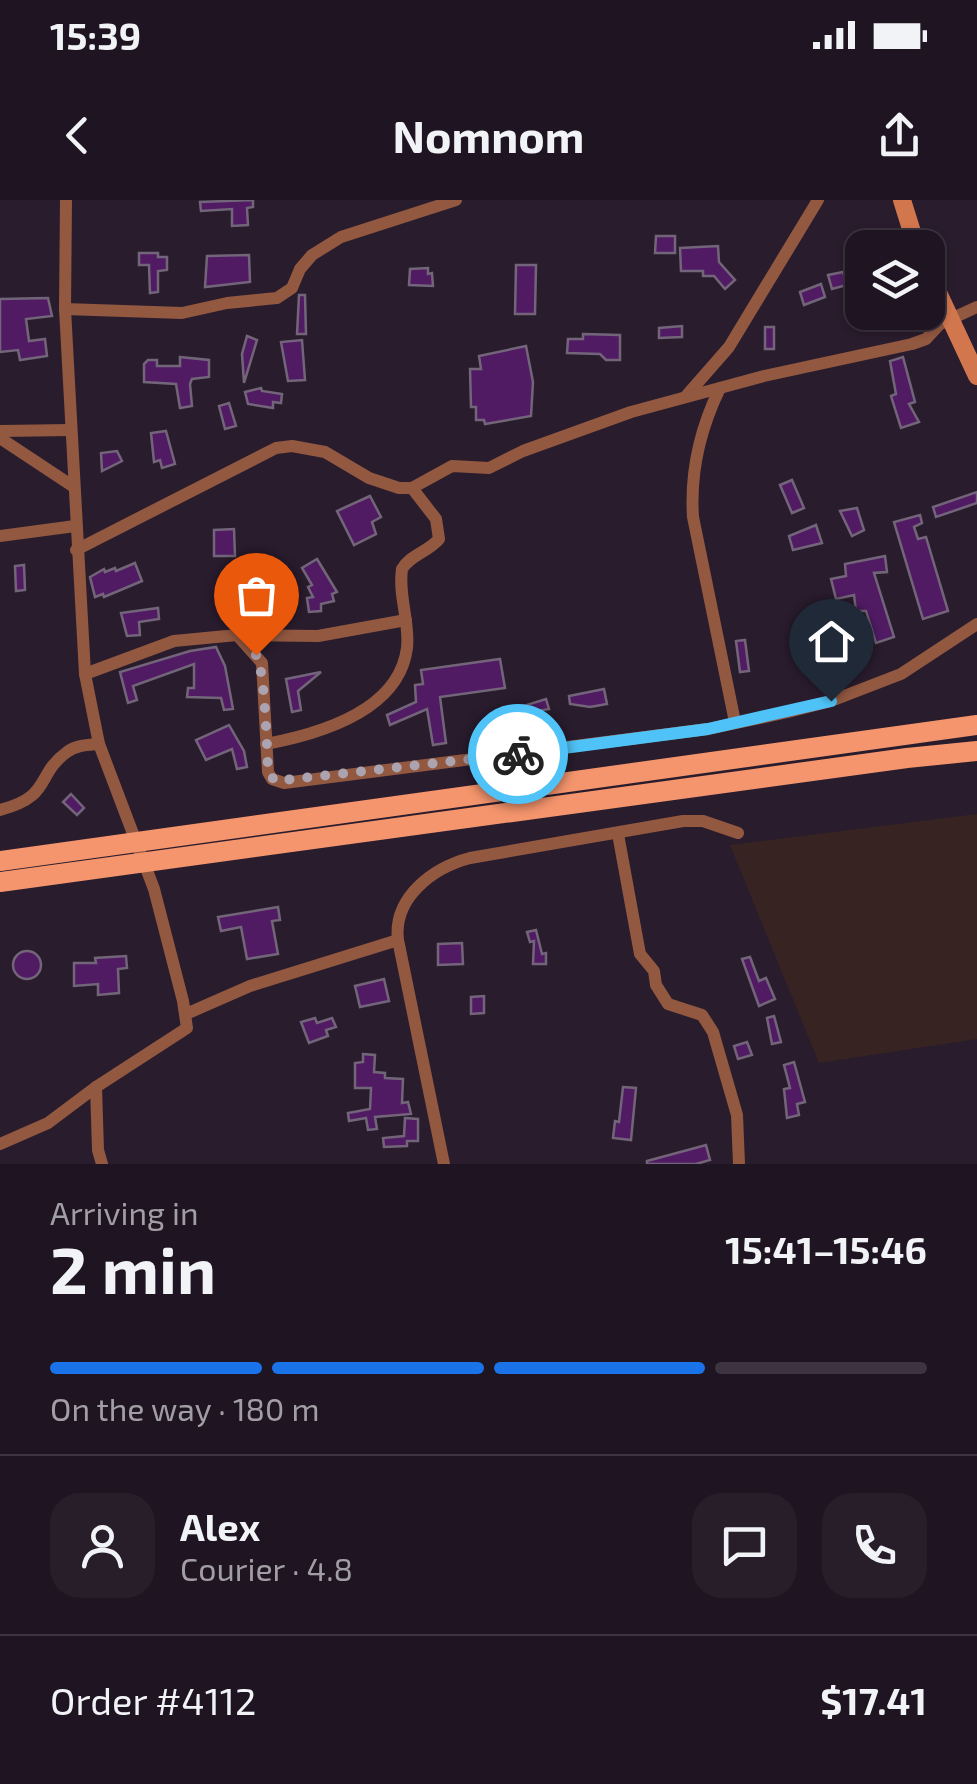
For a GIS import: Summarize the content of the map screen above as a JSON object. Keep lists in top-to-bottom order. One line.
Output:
{"page":{"status":"15:39","header":"Nomnom","heading":["2 min","Arriving in","15:41–15:46"],"panel":["Alex","Courier · 4.8","Order #4112","$17.41"],"bar":"On the way · 180 m"}}
